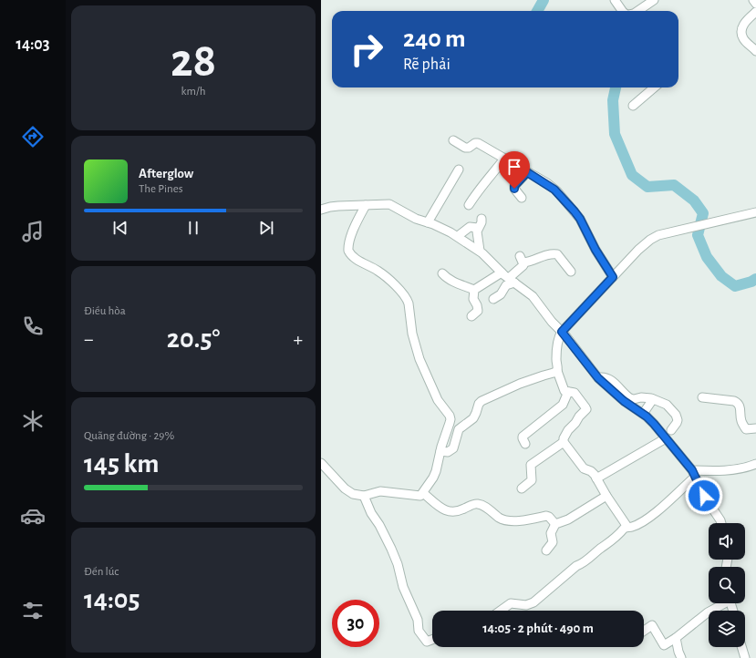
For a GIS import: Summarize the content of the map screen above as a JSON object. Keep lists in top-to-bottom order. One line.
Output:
{"page":{"tabs":"14:03","tile":[["28","km/h"],"Điều hòa",["Quãng đường · 29%","145 km"],["Đến lúc","14:05"]],"turn":["240 m","Rẽ phải"],"song":["Afterglow","The Pines"],"heat":["−","20.5°","+"],"limit":"30","trip":"14:05 · 2 phút · 490 m"}}
